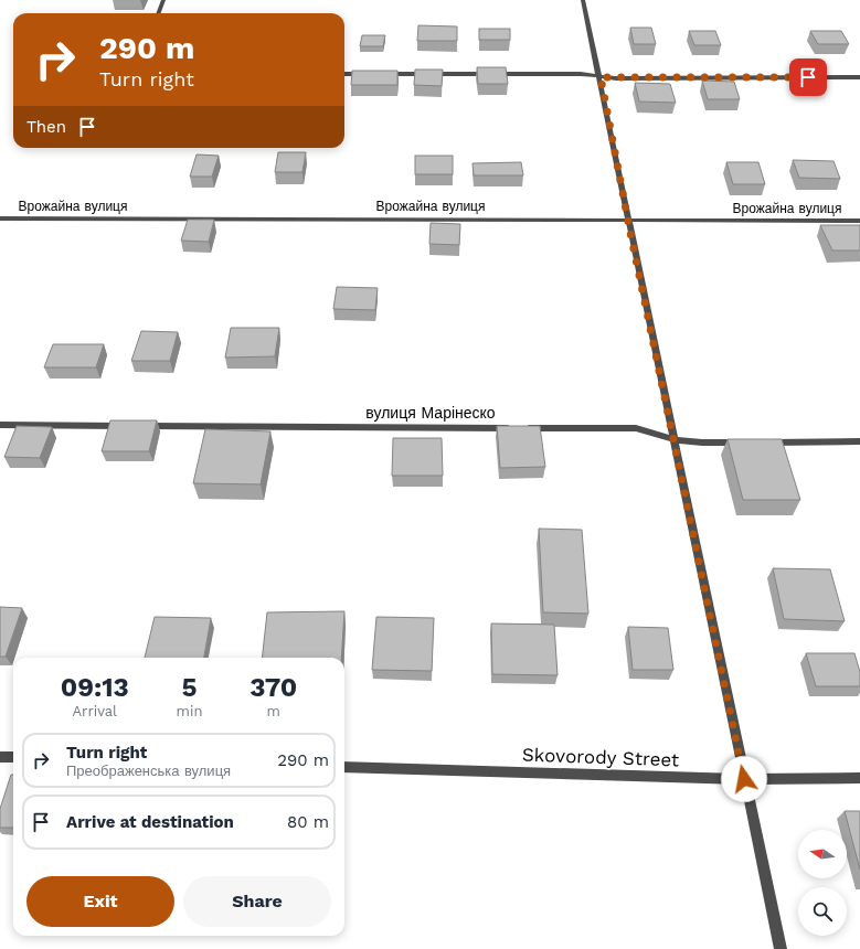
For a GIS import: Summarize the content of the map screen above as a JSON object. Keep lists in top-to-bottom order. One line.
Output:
{"streets":{"street":["Врожайна вулиця","вулиця Марінеско","Skovorody Street"]},"north":"left","page":{"turn":["290 m","Turn right"],"then":"Then","eta":["09:13","Arrival","5","min","370","m"],"list":[{"name":"Turn right","note":"Преображенська вулиця","value":"290 m"},{"name":"Arrive at destination","value":"80 m"}],"buttons":["Exit","Share"]}}
